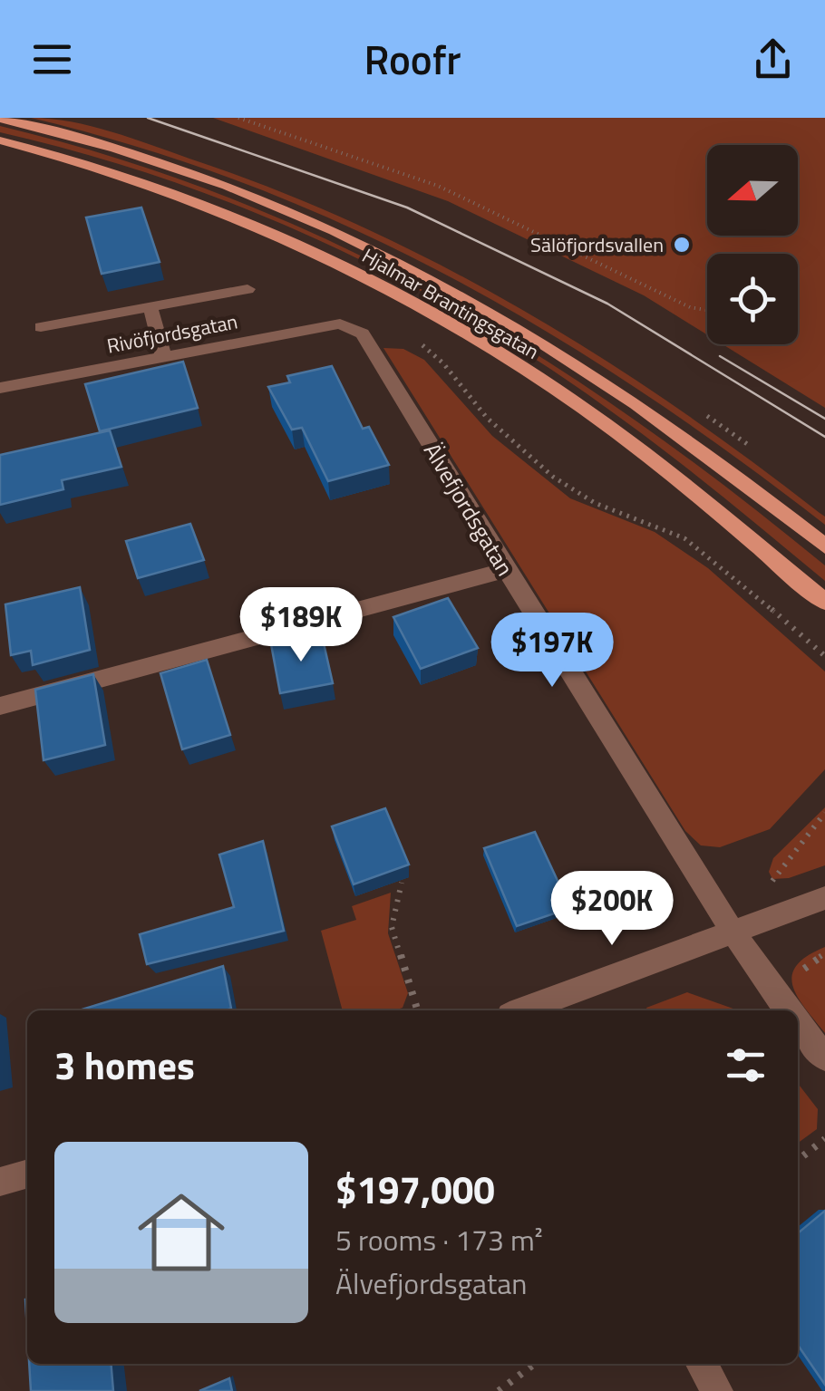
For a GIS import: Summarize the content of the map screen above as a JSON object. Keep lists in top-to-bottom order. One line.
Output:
{"streets":{"main road":["Hjalmar Brantingsgatan"],"street":["Rivöfjordsgatan","Älvefjordsgatan"]},"crossings":[["Rivöfjordsgatan","Älvefjordsgatan"]],"places":["Sälöfjordsvallen"],"north":"left","page":{"header":"Roofr","price":["$189K","$197K","$200K"],"heading":"3 homes","list":[{"name":"$197,000","note":"5 rooms · 173 m² · Älvefjordsgatan"}]}}
